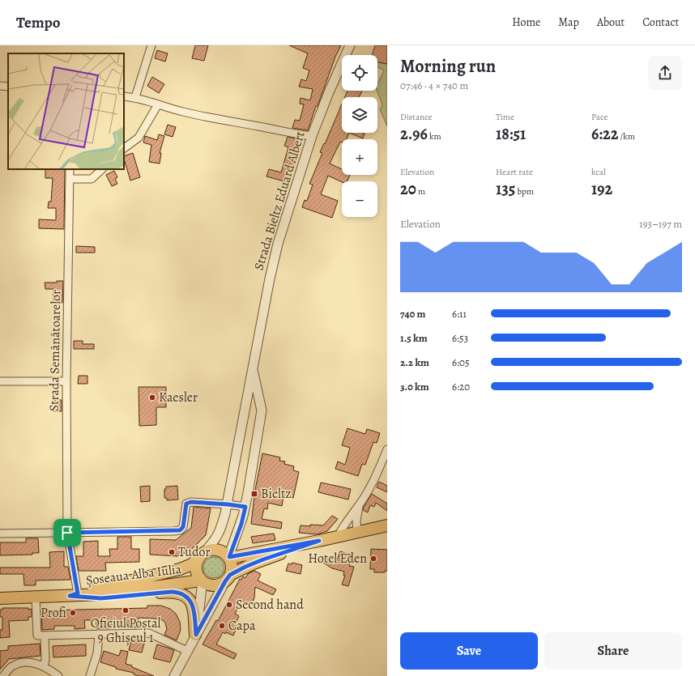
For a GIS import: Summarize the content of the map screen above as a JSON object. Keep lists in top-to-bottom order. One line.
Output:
{"streets":{"main road":["Șoseaua Alba Iulia"],"street":["Strada Bieltz Eduard Albert","Strada Semănătoarelor"]},"crossings":[["Strada Bieltz Eduard Albert","Șoseaua Alba Iulia"],["Strada Semănătoarelor","Șoseaua Alba Iulia"]],"places":{"other":["Kaesler","Tudor","Hotel Eden","Second hand","Oficiul Poștal 9 Ghișeul 1","Profi","Capa"],"transit":["Bieltz"]},"page":{"header":"Tempo","nav":["Home","Map","About","Contact"],"heading":["Morning run","07:46 · 4 × 740 m"],"map_buttons":["+","−"],"stats":[["Distance","2.96 km"],["Time","18:51"],["Pace","6:22 /km"],["Elevation","20 m"],["Heart rate","135 bpm"],["kcal","192"]],"chart":["Elevation","193–197 m"],"list":[{"name":"740 m","note":"6:11"},{"name":"1.5 km","note":"6:53"},{"name":"2.2 km","note":"6:05"},{"name":"3.0 km","note":"6:20"}],"buttons":["Save","Share"]}}
